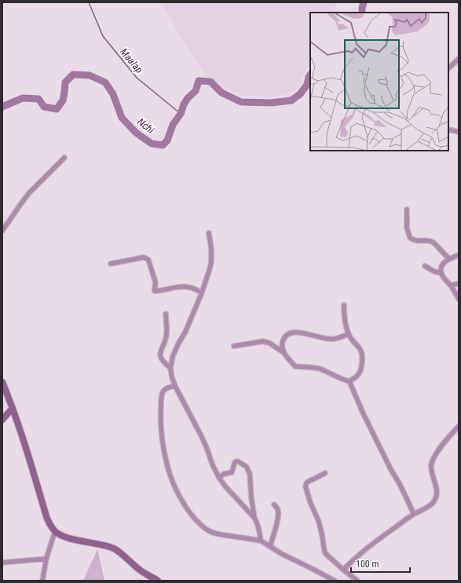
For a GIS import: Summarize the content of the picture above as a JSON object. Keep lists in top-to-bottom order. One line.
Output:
{"water":["Maalap","Nchi"],"scale_bar":"100 m"}
